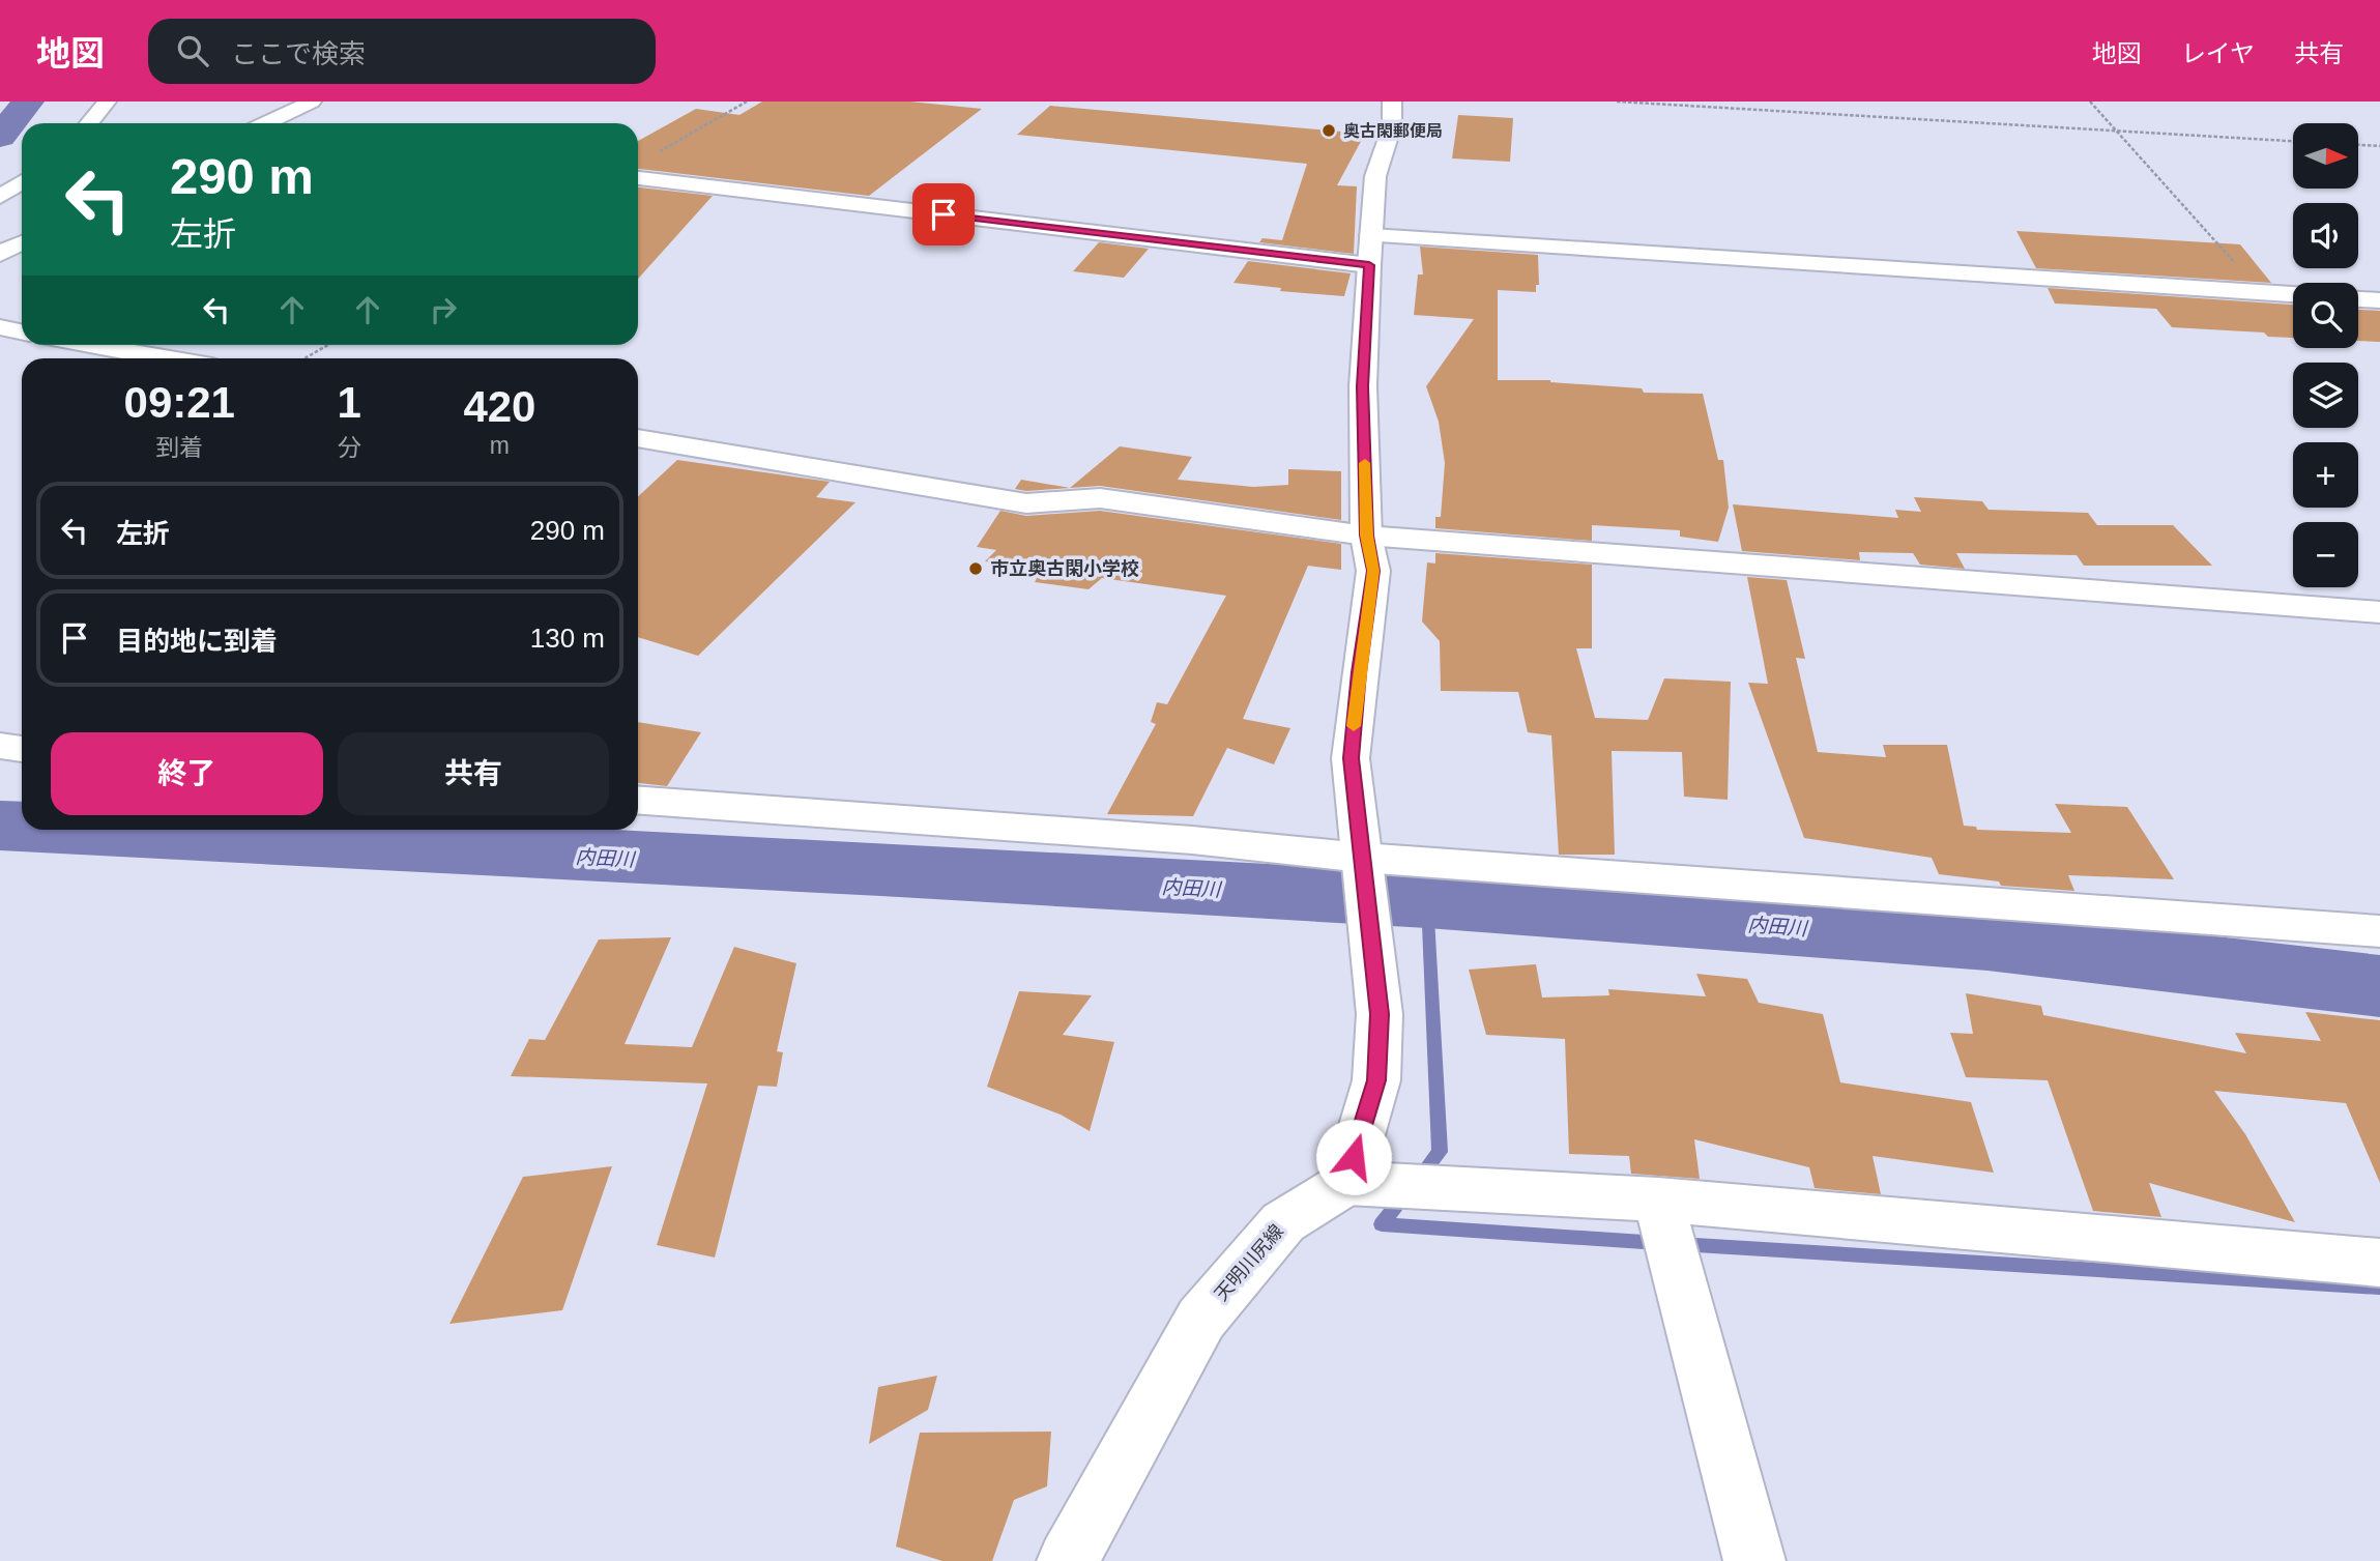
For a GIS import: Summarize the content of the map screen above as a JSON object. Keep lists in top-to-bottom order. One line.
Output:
{"streets":{"street":["天明川尻線"]},"water":["内田川"],"places":["奥古閑郵便局","市立奥古閑小学校"],"north":"right","page":{"header":"地図","search":"ここで検索","nav":["地図","レイヤ","共有"],"map_buttons":["+","−"],"turn":["290 m","左折"],"eta":["09:21","到着","1","分","420","m"],"list":[{"name":"左折","value":"290 m"},{"name":"目的地に到着","value":"130 m"}],"buttons":["終了","共有"]}}
